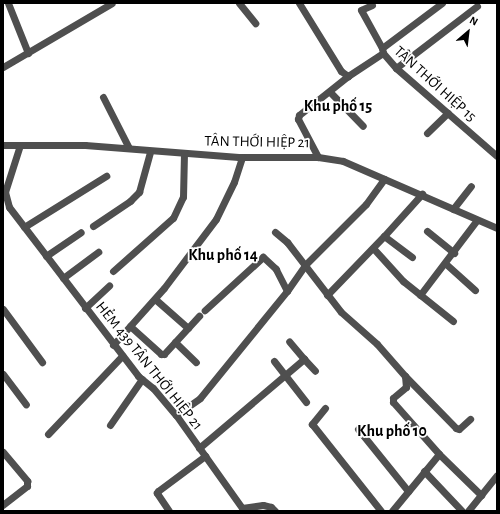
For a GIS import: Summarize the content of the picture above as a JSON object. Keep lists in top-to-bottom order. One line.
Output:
{"streets":{"street":["TÂN THỚI HIỆP 15","TÂN THỚI HIỆP 21","HẺM 439 TÂN THỚI HIỆP 21"]},"crossings":[["TÂN THỚI HIỆP 15","TÂN THỚI HIỆP 21"],["TÂN THỚI HIỆP 21","HẺM 439 TÂN THỚI HIỆP 21"]],"districts":["Khu phố 15","Khu phố 14","Khu phố 10"],"north":"top right"}
